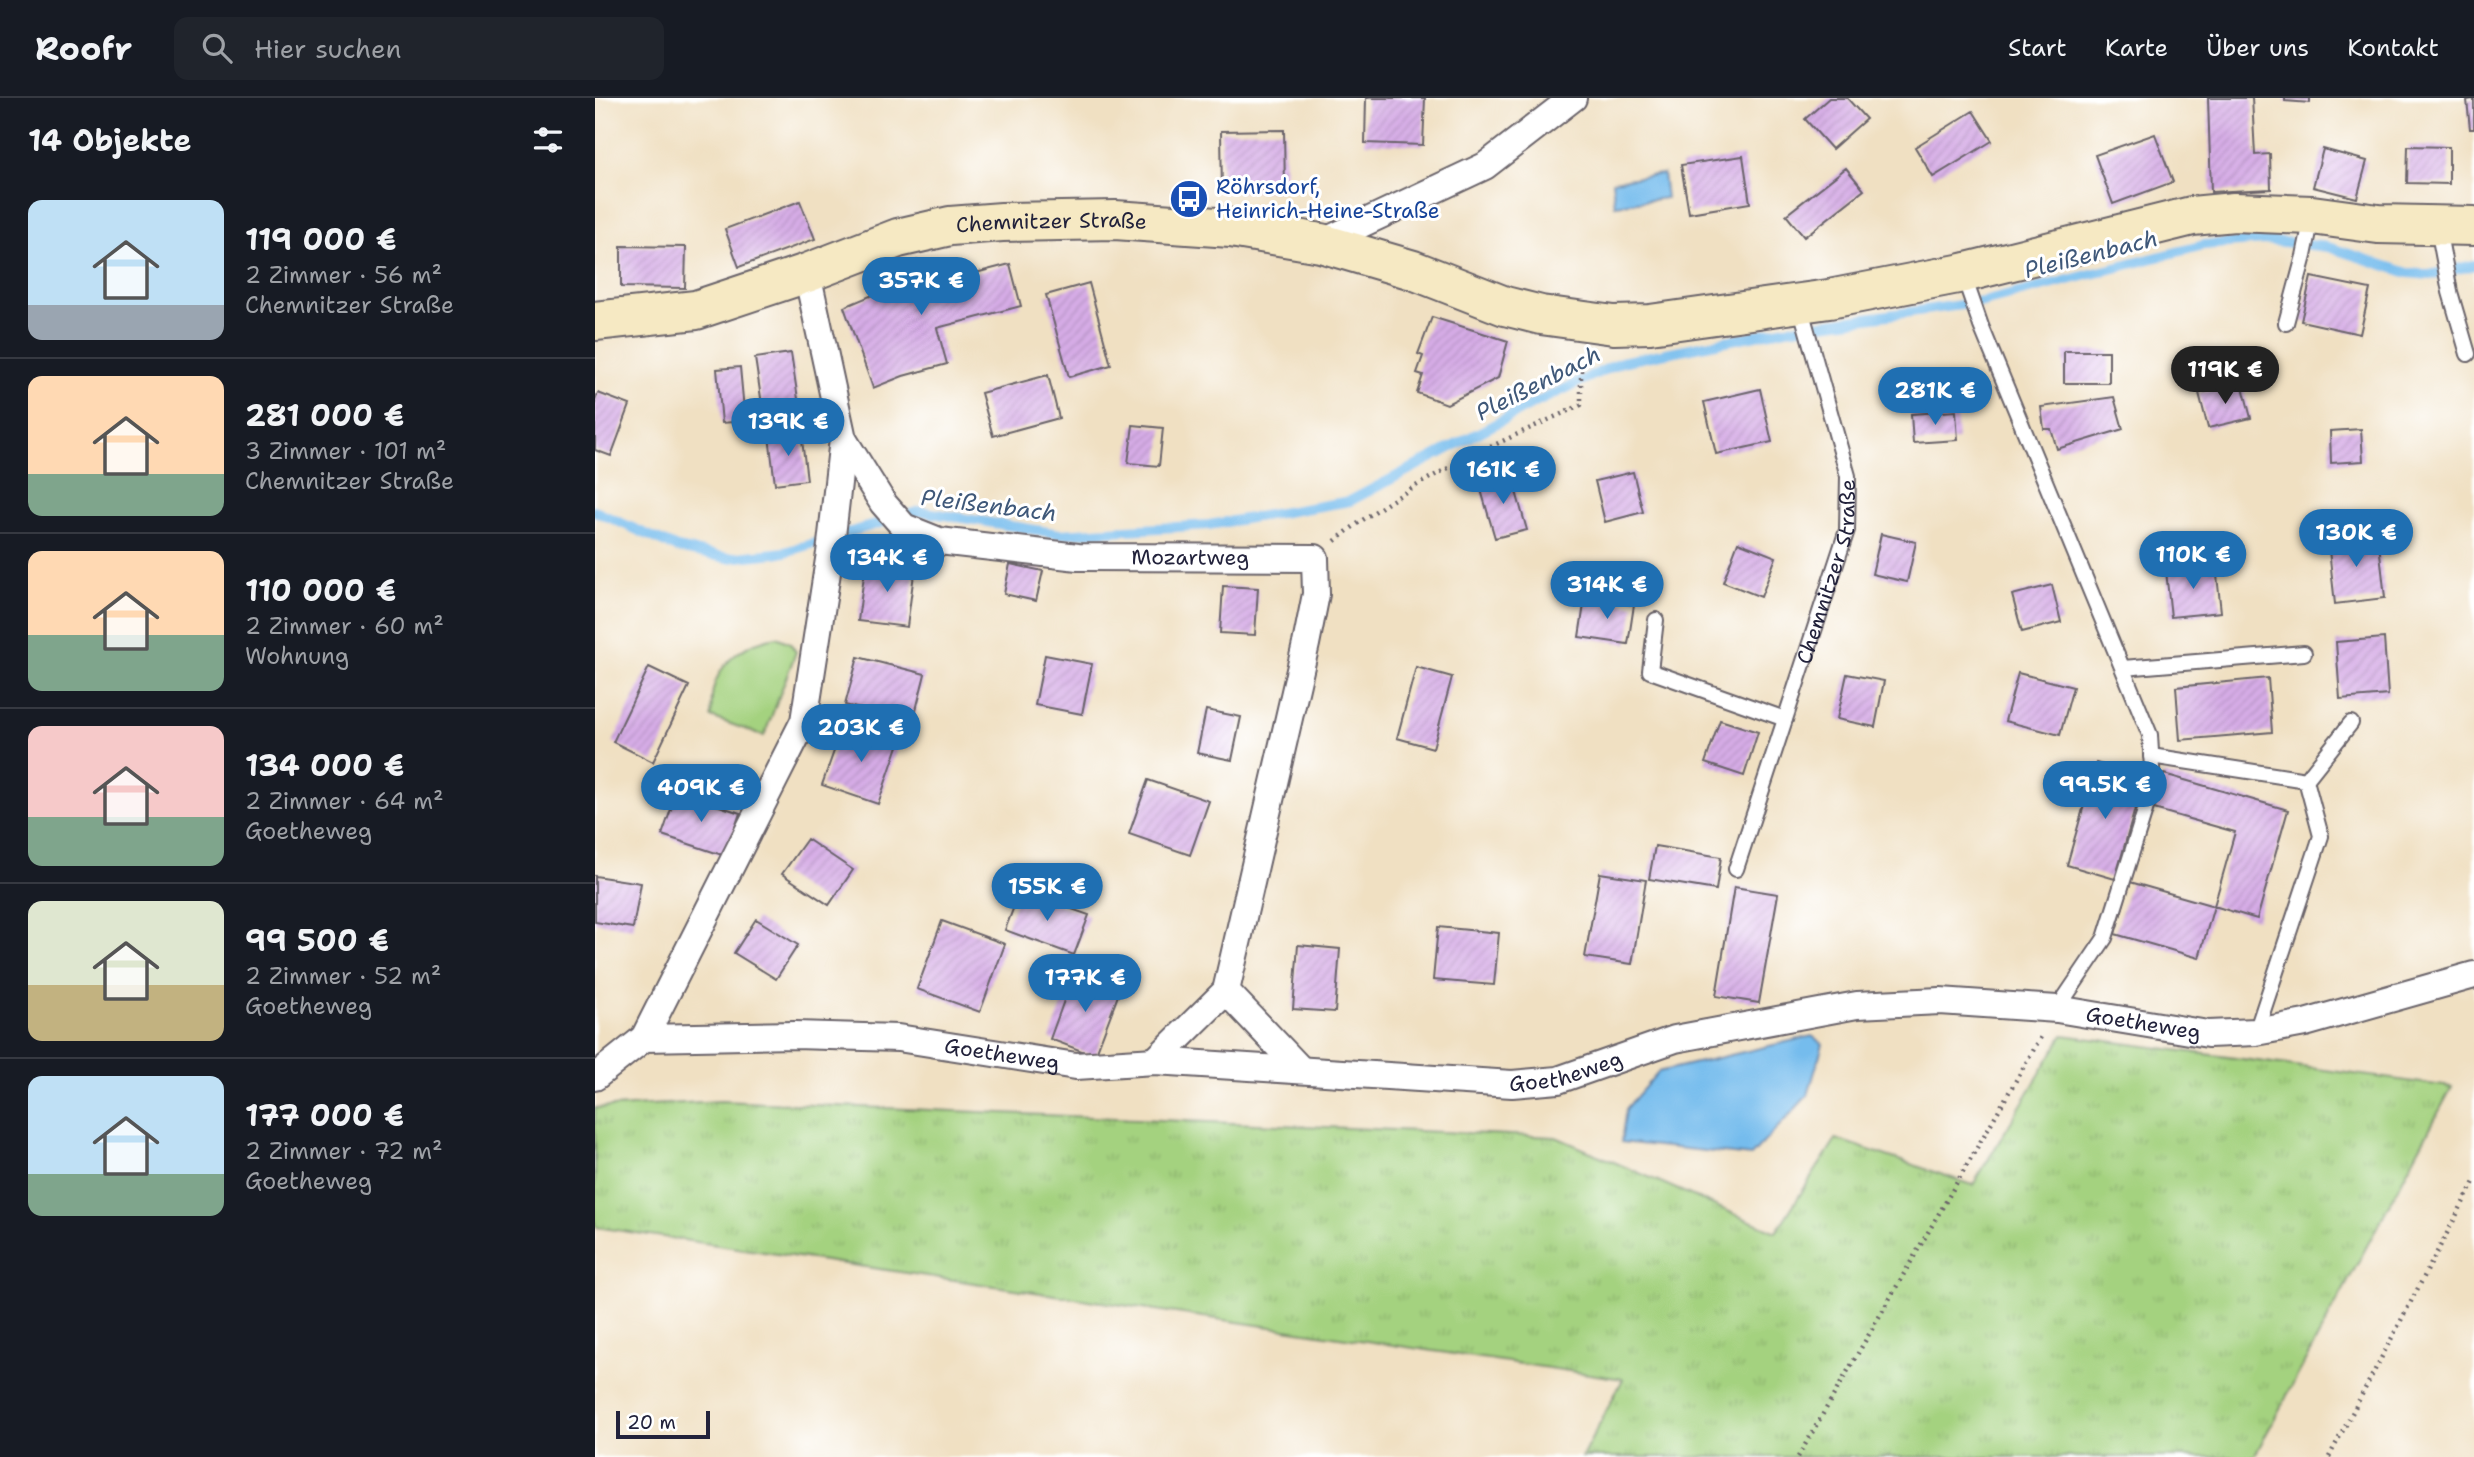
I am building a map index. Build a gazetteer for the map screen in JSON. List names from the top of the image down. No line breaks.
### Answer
{"streets":{"street":["Chemnitzer Straße","Mozartweg","Goetheweg"]},"crossings":[["Chemnitzer Straße","Mozartweg"]],"water":["Pleißenbach"],"places":{"bus stop":["Röhrsdorf, Heinrich-Heine-Straße"]},"scale_bar":"20 m","page":{"header":"Roofr","search":"Hier suchen","nav":["Start","Karte","Über uns","Kontakt"],"heading":"14 Objekte","list":[{"name":"119 000 €","note":"2 Zimmer · 56 m² · Chemnitzer Straße"},{"name":"281 000 €","note":"3 Zimmer · 101 m² · Chemnitzer Straße"},{"name":"110 000 €","note":"2 Zimmer · 60 m² · Wohnung"},{"name":"134 000 €","note":"2 Zimmer · 64 m² · Goetheweg"},{"name":"99 500 €","note":"2 Zimmer · 52 m² · Goetheweg"},{"name":"177 000 €","note":"2 Zimmer · 72 m² · Goetheweg"}],"price":["357K €","119K €","281K €","139K €","161K €","130K €","110K €","134K €","314K €","203K €","99.5K €","409K €","155K €","177K €"],"scale":"20 m"}}
